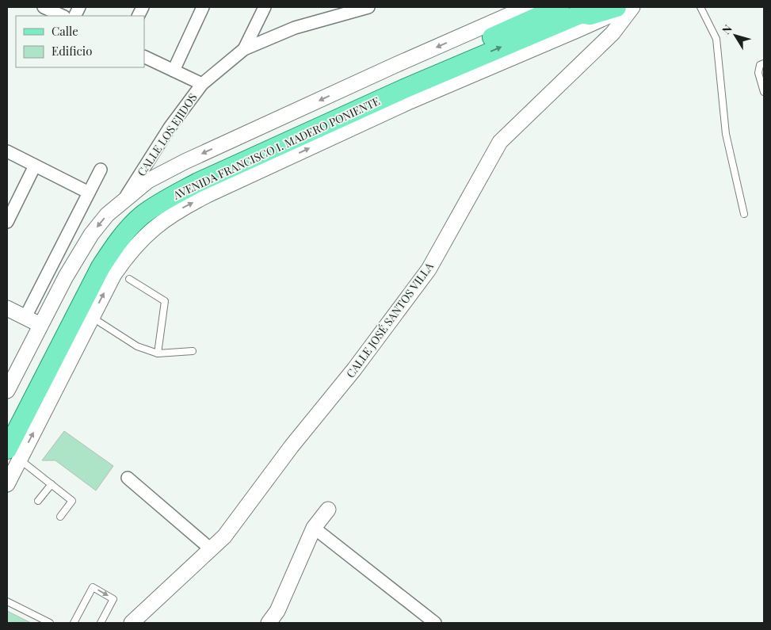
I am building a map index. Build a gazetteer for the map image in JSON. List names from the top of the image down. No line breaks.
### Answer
{"streets":{"main road":["AVENIDA FRANCISCO I. MADERO PONIENTE"],"street":["CALLE LOS EJIDOS","CALLE JOSÉ SANTOS VILLA"]},"legend":["Calle","Edificio"],"north":"top left"}
